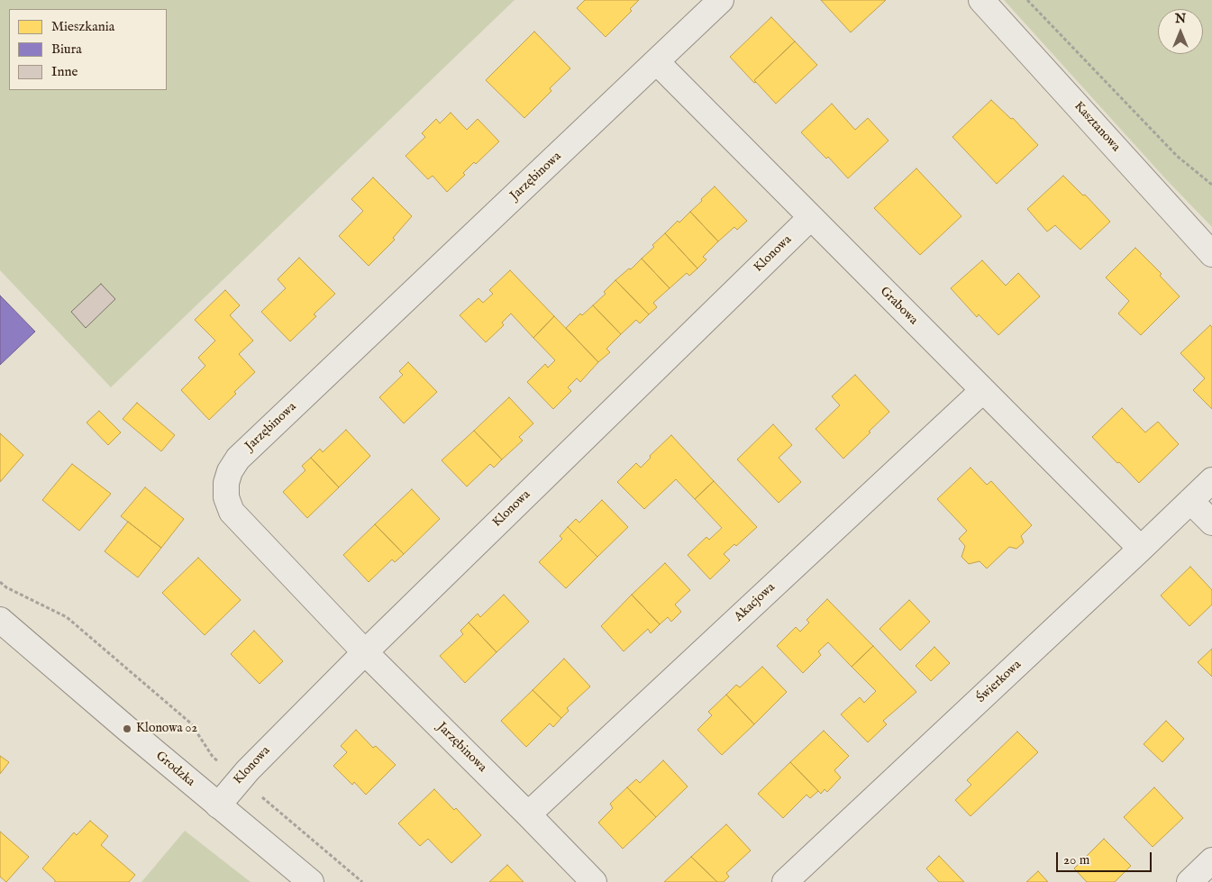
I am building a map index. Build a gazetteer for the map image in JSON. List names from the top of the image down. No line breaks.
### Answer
{"streets":{"street":["Kasztanowa","Jarzębinowa","Klonowa","Grabowa","Akacjowa","Świerkowa","Grodzka"]},"crossings":[["Jarzębinowa","Klonowa"],["Jarzębinowa","Grabowa"],["Jarzębinowa","Akacjowa"],["Klonowa","Grabowa"],["Klonowa","Grodzka"],["Grabowa","Akacjowa"],["Grabowa","Świerkowa"]],"places":["Klonowa 02"],"legend":["Mieszkania","Biura","Inne"],"scale_bar":"20 m","north":"top"}
